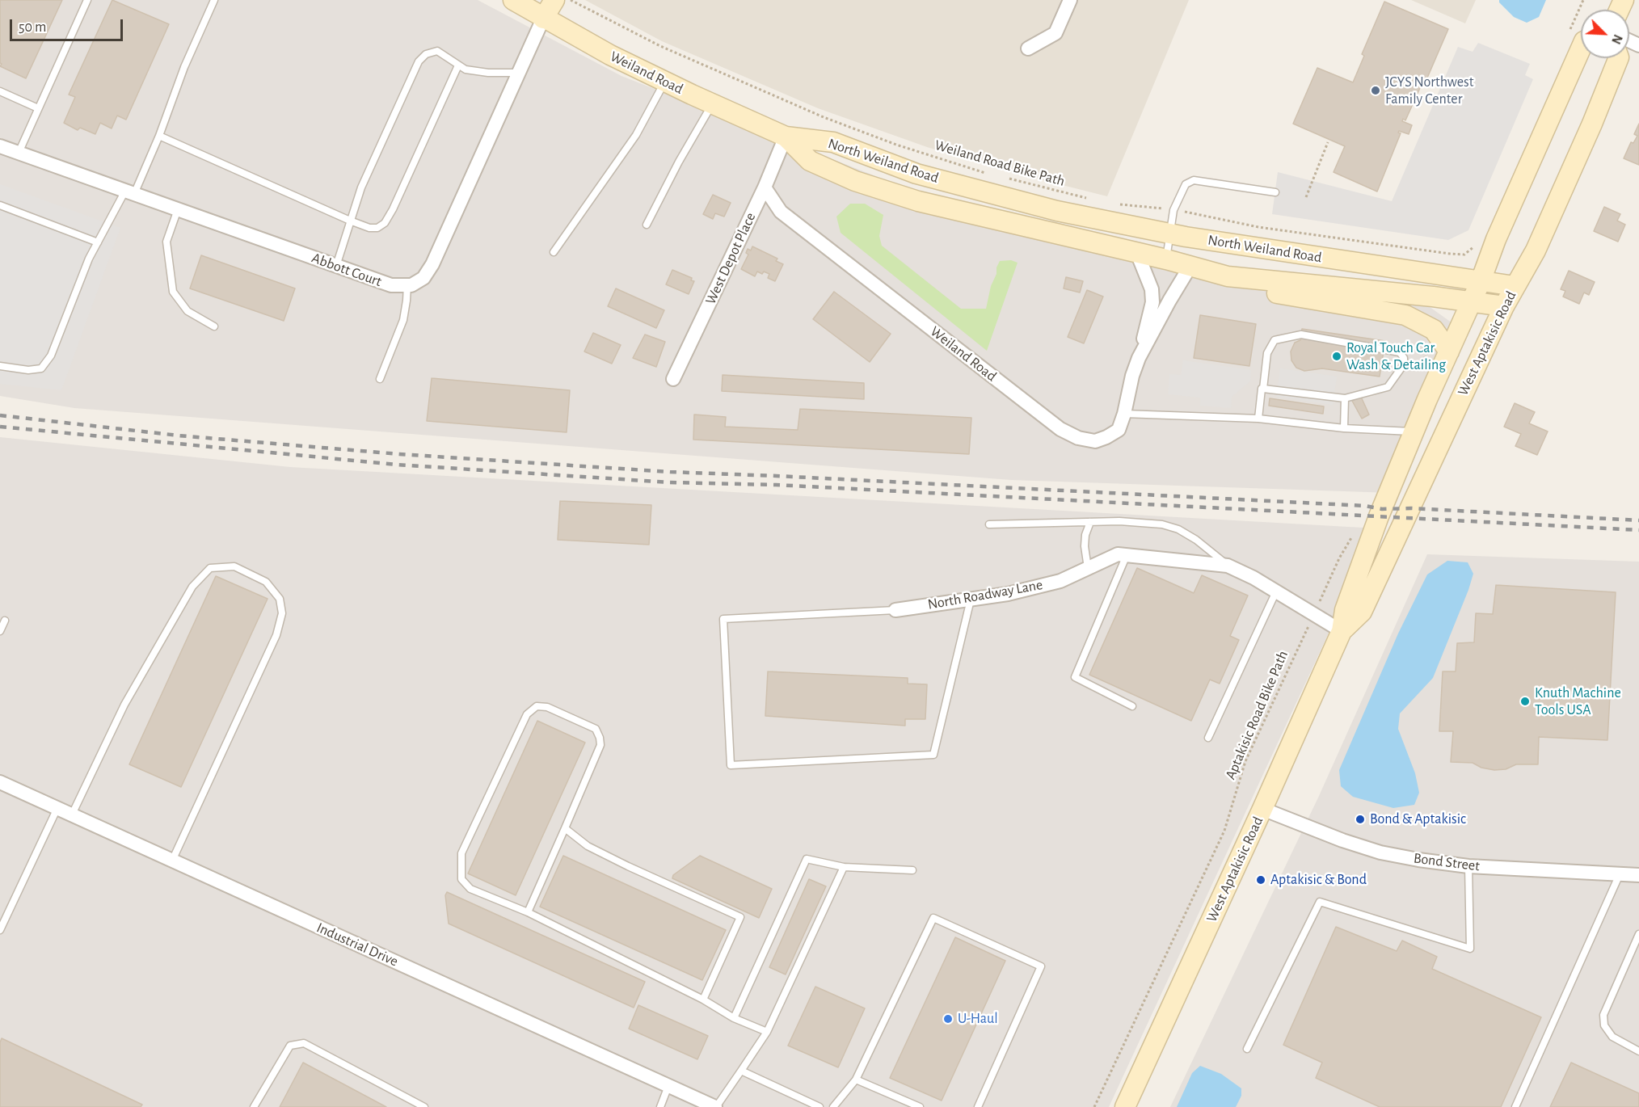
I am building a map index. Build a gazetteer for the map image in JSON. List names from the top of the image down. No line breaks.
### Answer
{"streets":{"main road":["Weiland Road","North Weiland Road","West Aptakisic Road"],"street":["West Depot Place","Abbott Court","North Roadway Lane","Bond Street","Industrial Drive"],"path":["Weiland Road Bike Path","Aptakisic Road Bike Path"]},"crossings":[["Weiland Road","North Weiland Road"],["Weiland Road","West Depot Place"],["North Weiland Road","West Depot Place"],["North Weiland Road","West Aptakisic Road"],["West Aptakisic Road","North Roadway Lane"],["West Aptakisic Road","Bond Street"],["North Roadway Lane","Aptakisic Road Bike Path"]],"places":["JCYS Northwest Family Center","Royal Touch Car Wash & Detailing","Knuth Machine Tools USA","Bond & Aptakisic","Aptakisic & Bond","U-Haul"],"scale_bar":"50 m","north":"bottom right"}
